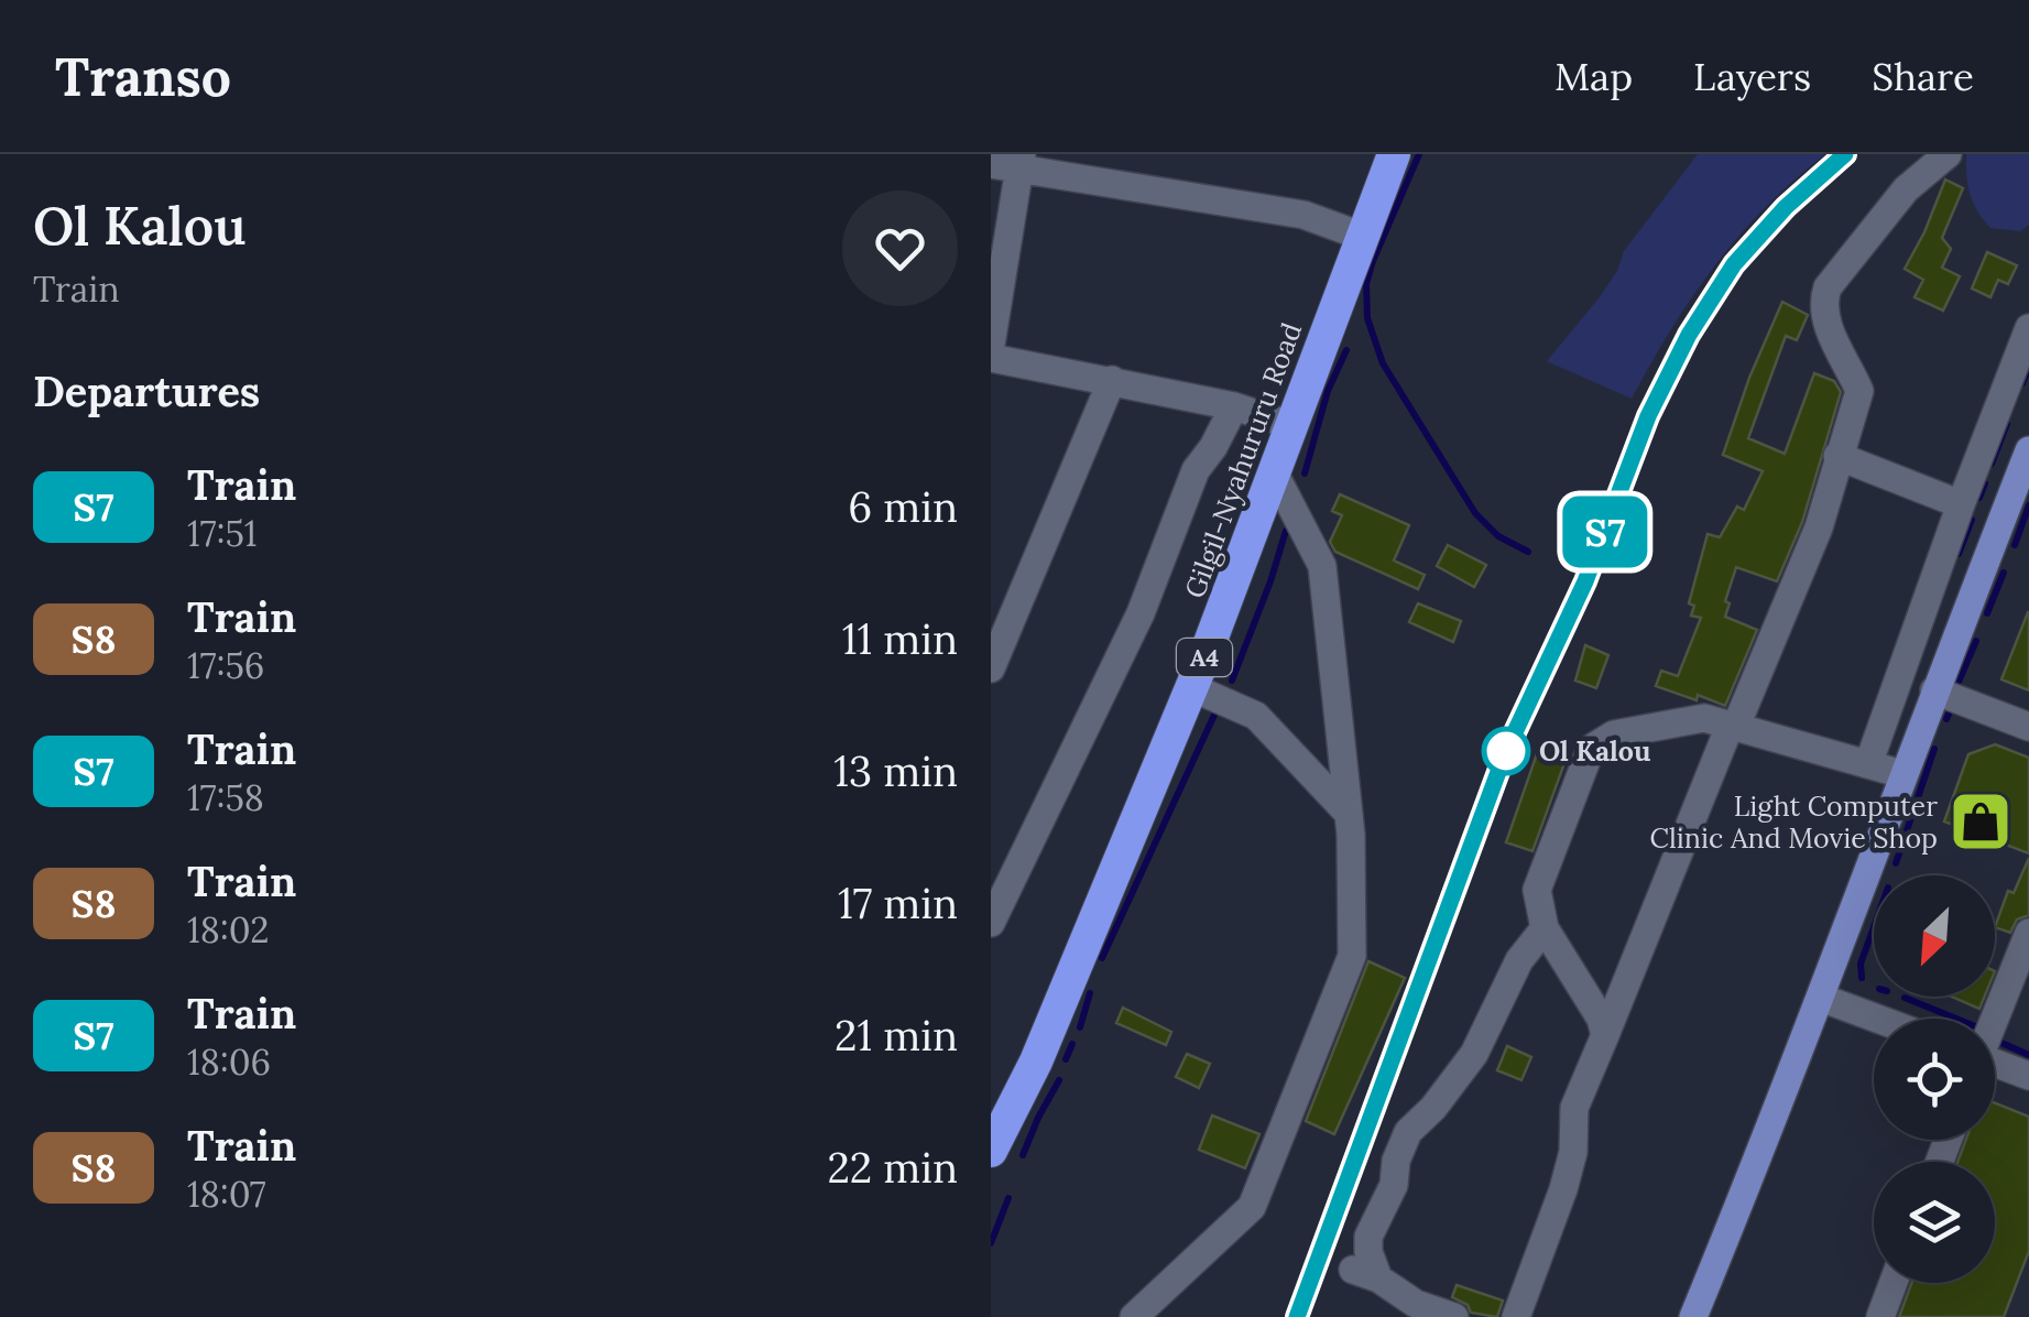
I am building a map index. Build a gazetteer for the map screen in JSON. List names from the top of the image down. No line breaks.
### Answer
{"streets":{"highway":["Gilgil-Nyahururu Road","A4"]},"places":{"other":["Ol Kalou"],"shop":["Light Computer Clinic And Movie Shop"]},"north":"bottom left","page":{"header":"Transo","nav":["Map","Layers","Share"],"heading":[["Ol Kalou","Train"],"Departures"],"on_map":"S7","list":[{"mark":"S7","name":"Train","note":"17:51","value":"6 min"},{"mark":"S8","name":"Train","note":"17:56","value":"11 min"},{"mark":"S7","name":"Train","note":"17:58","value":"13 min"},{"mark":"S8","name":"Train","note":"18:02","value":"17 min"},{"mark":"S7","name":"Train","note":"18:06","value":"21 min"},{"mark":"S8","name":"Train","note":"18:07","value":"22 min"}]}}
